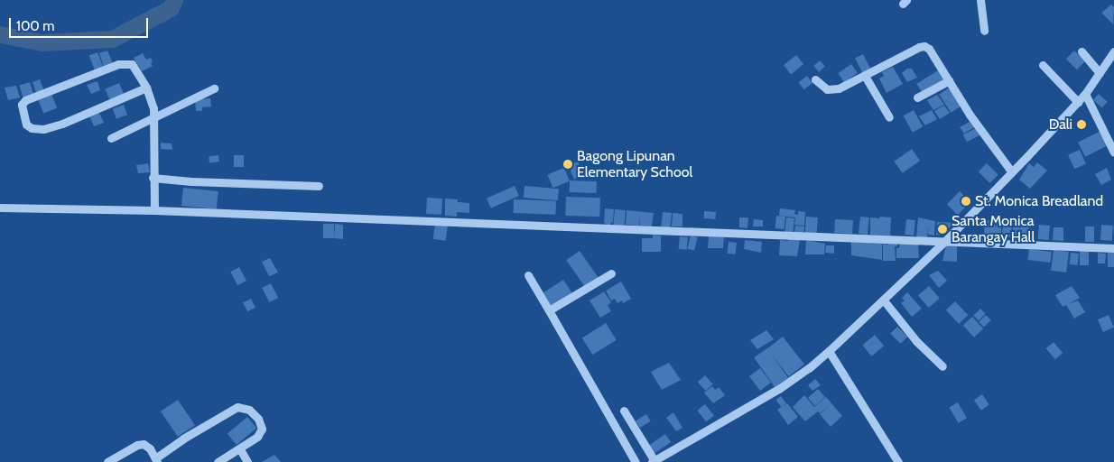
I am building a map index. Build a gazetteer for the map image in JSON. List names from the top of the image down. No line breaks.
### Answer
{"places":["Dali","Bagong Lipunan Elementary School","St. Monica Breadland","Santa Monica Barangay Hall"],"scale_bar":"100 m"}
